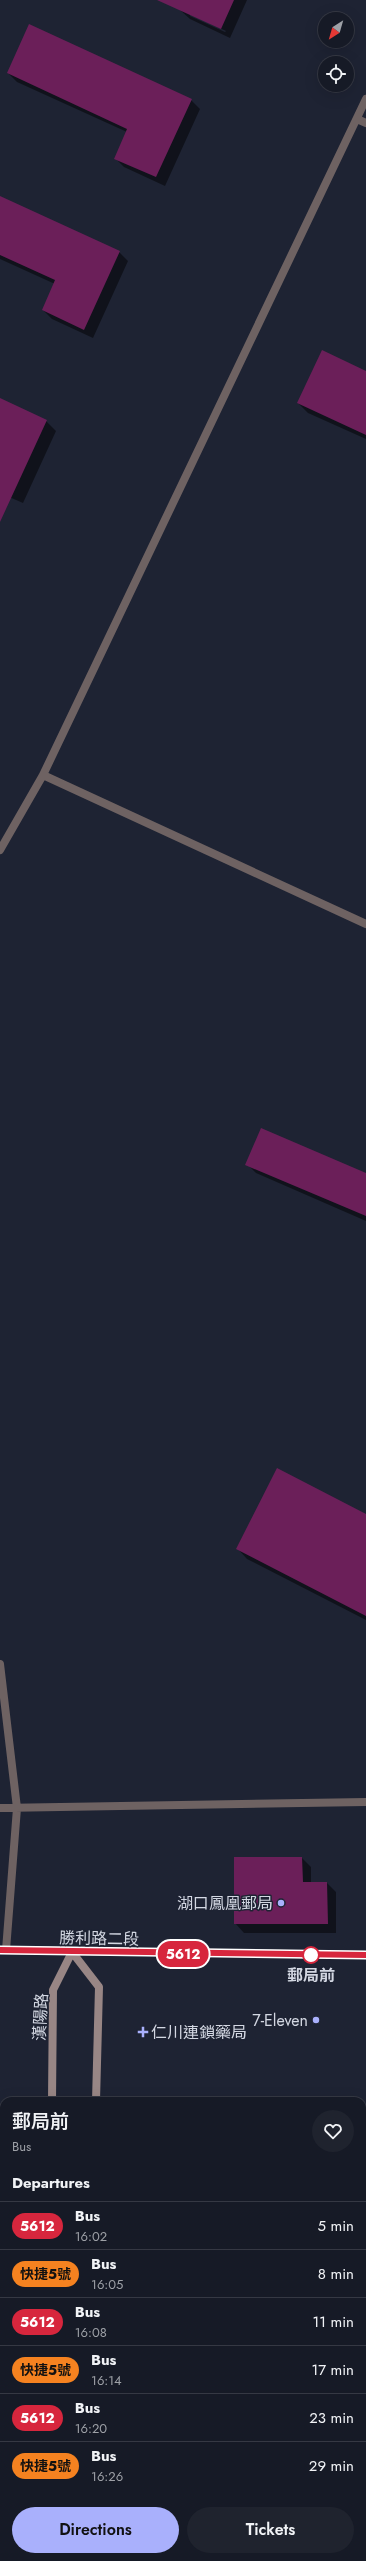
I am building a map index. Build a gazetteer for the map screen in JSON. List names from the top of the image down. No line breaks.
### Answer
{"streets":{"main road":["勝利路二段","漢陽路"]},"crossings":[["勝利路二段","漢陽路"]],"places":{"other":["湖口鳳凰郵局","郵局前","7-Eleven"],"health":["仁川連鎖藥局"]},"lines":["bus line 5612"],"north":"bottom left","page":{"on_map":"5612","heading":[["郵局前","Bus"],"Departures"],"list":[{"mark":"5612","name":"Bus","note":"16:02","value":"5 min"},{"mark":"快捷5號","name":"Bus","note":"16:05","value":"8 min"},{"mark":"5612","name":"Bus","note":"16:08","value":"11 min"},{"mark":"快捷5號","name":"Bus","note":"16:14","value":"17 min"},{"mark":"5612","name":"Bus","note":"16:20","value":"23 min"},{"mark":"快捷5號","name":"Bus","note":"16:26","value":"29 min"}],"buttons":["Directions","Tickets"]}}
